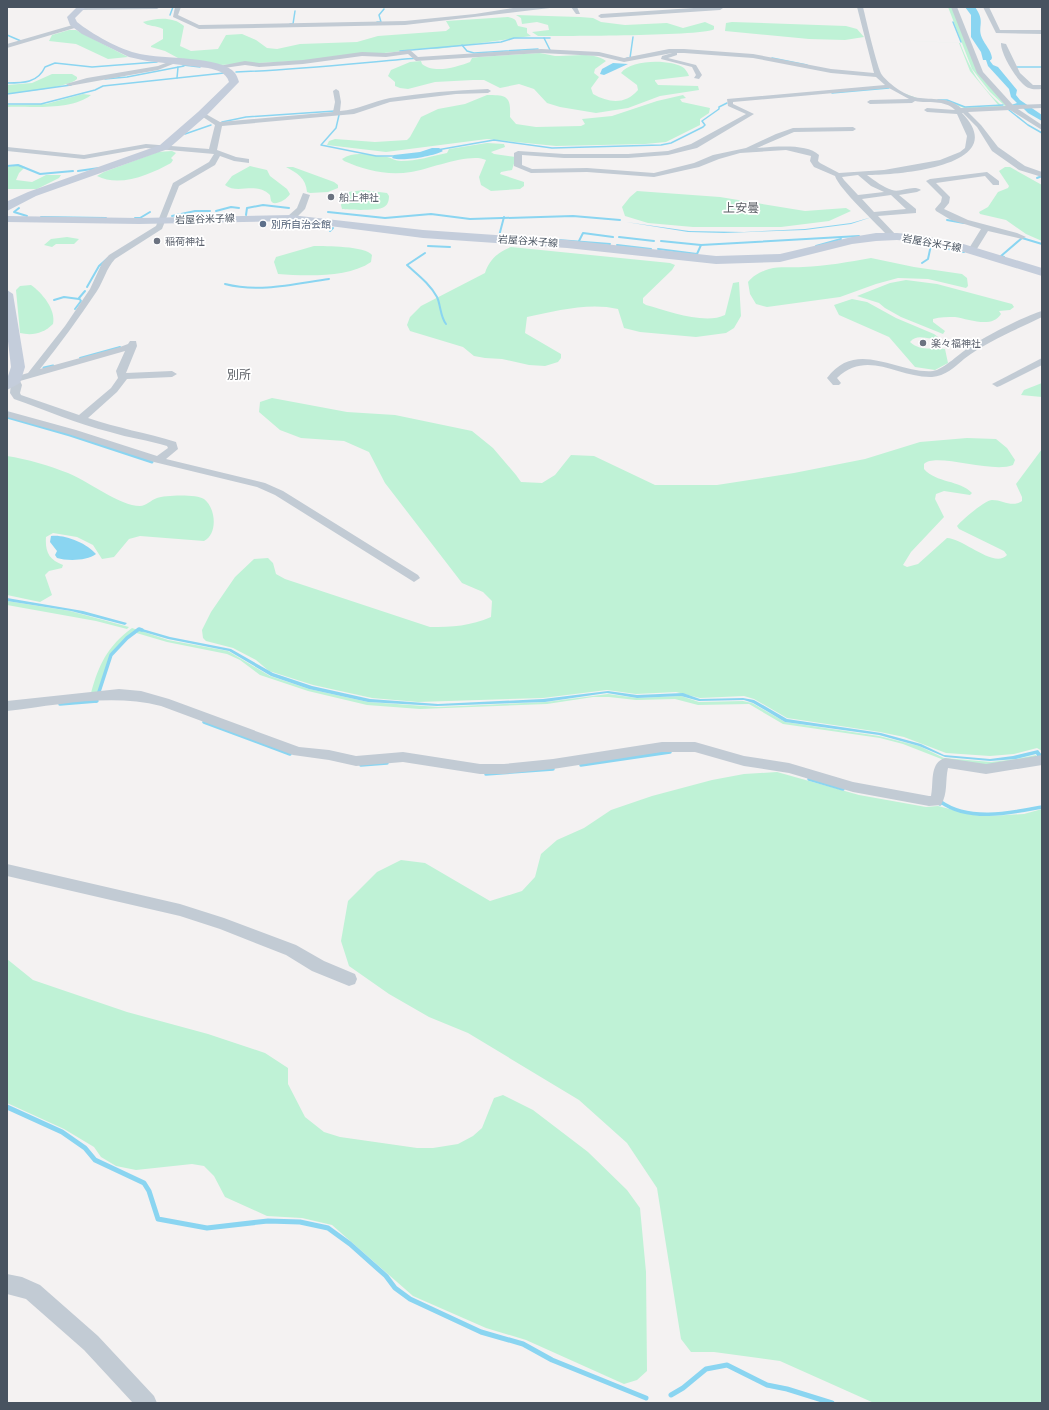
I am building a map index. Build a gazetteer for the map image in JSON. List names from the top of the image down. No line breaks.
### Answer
{"streets":{"main road":["岩屋谷米子線"]},"districts":["上安曇","別所"],"places":["船上神社","別所自治会館","稲荷神社","楽々福神社"]}
